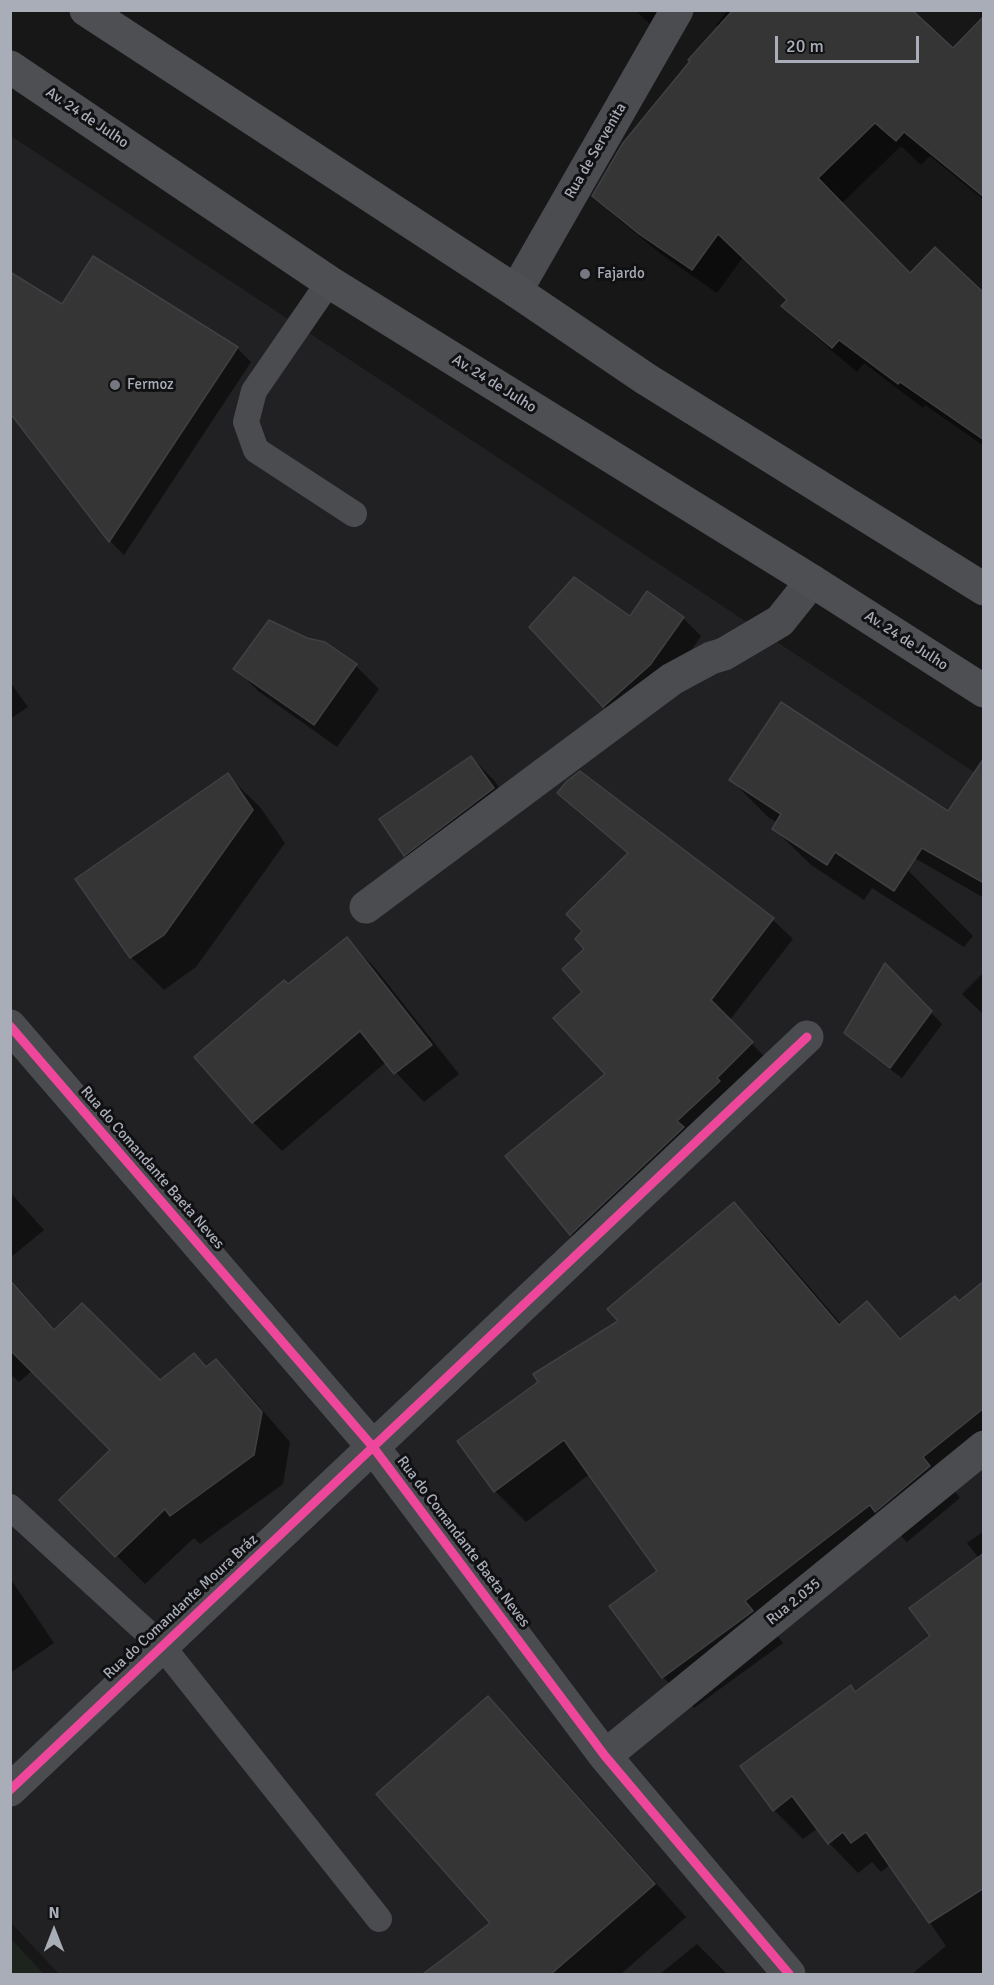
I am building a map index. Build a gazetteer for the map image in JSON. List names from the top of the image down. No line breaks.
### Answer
{"streets":{"main road":["Av. 24 de Julho"],"street":["Rua de Servenita","Rua do Comandante Baeta Neves","Rua 2.035","Rua do Comandante Moura Bráz"]},"crossings":[["Rua do Comandante Baeta Neves","Rua 2.035"],["Rua do Comandante Baeta Neves","Rua do Comandante Moura Bráz"]],"places":["Fajardo","Fermoz"],"scale_bar":"20 m","north":"top"}
